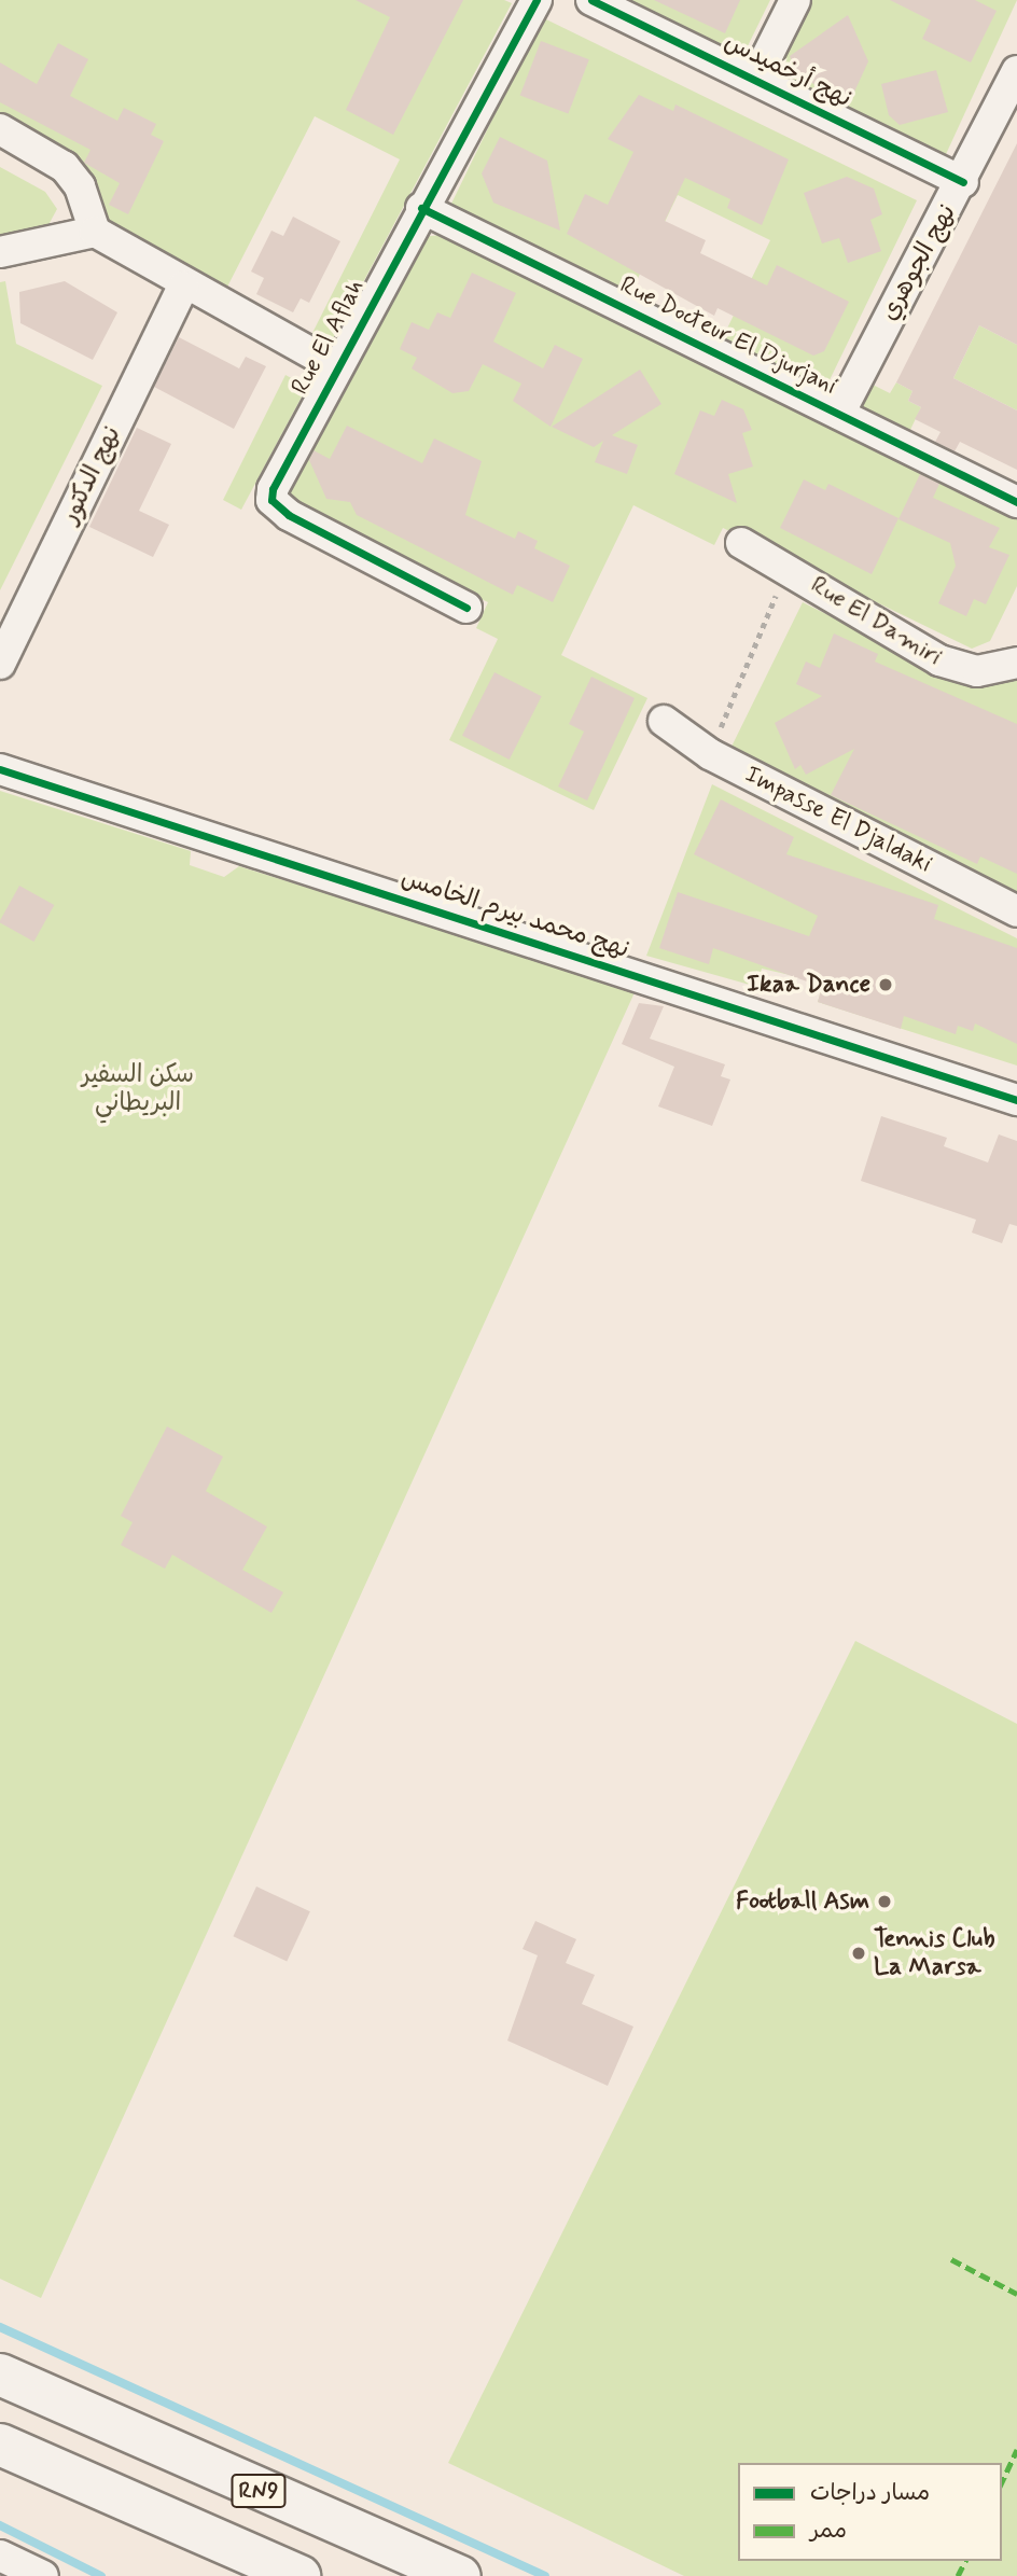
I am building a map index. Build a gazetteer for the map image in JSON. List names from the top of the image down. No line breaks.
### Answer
{"streets":{"highway":["RN9"],"street":["نهج أرخميدس","نهج الجوهري","Rue Docteur El Djurjani","Rue El Aflah","نهج الدكتور","Rue El Damiri","Impasse El Djaldaki","نهج محمد بيرم الخامس"]},"crossings":[["نهج أرخميدس","نهج الجوهري"],["نهج الجوهري","Rue Docteur El Djurjani"],["Rue Docteur El Djurjani","Rue El Aflah"]],"parks":["سكن السفير البريطاني"],"places":["Ikaa Dance","Football Asm","Tennis Club La Marsa"],"legend":["مسار دراجات","ممر"]}
